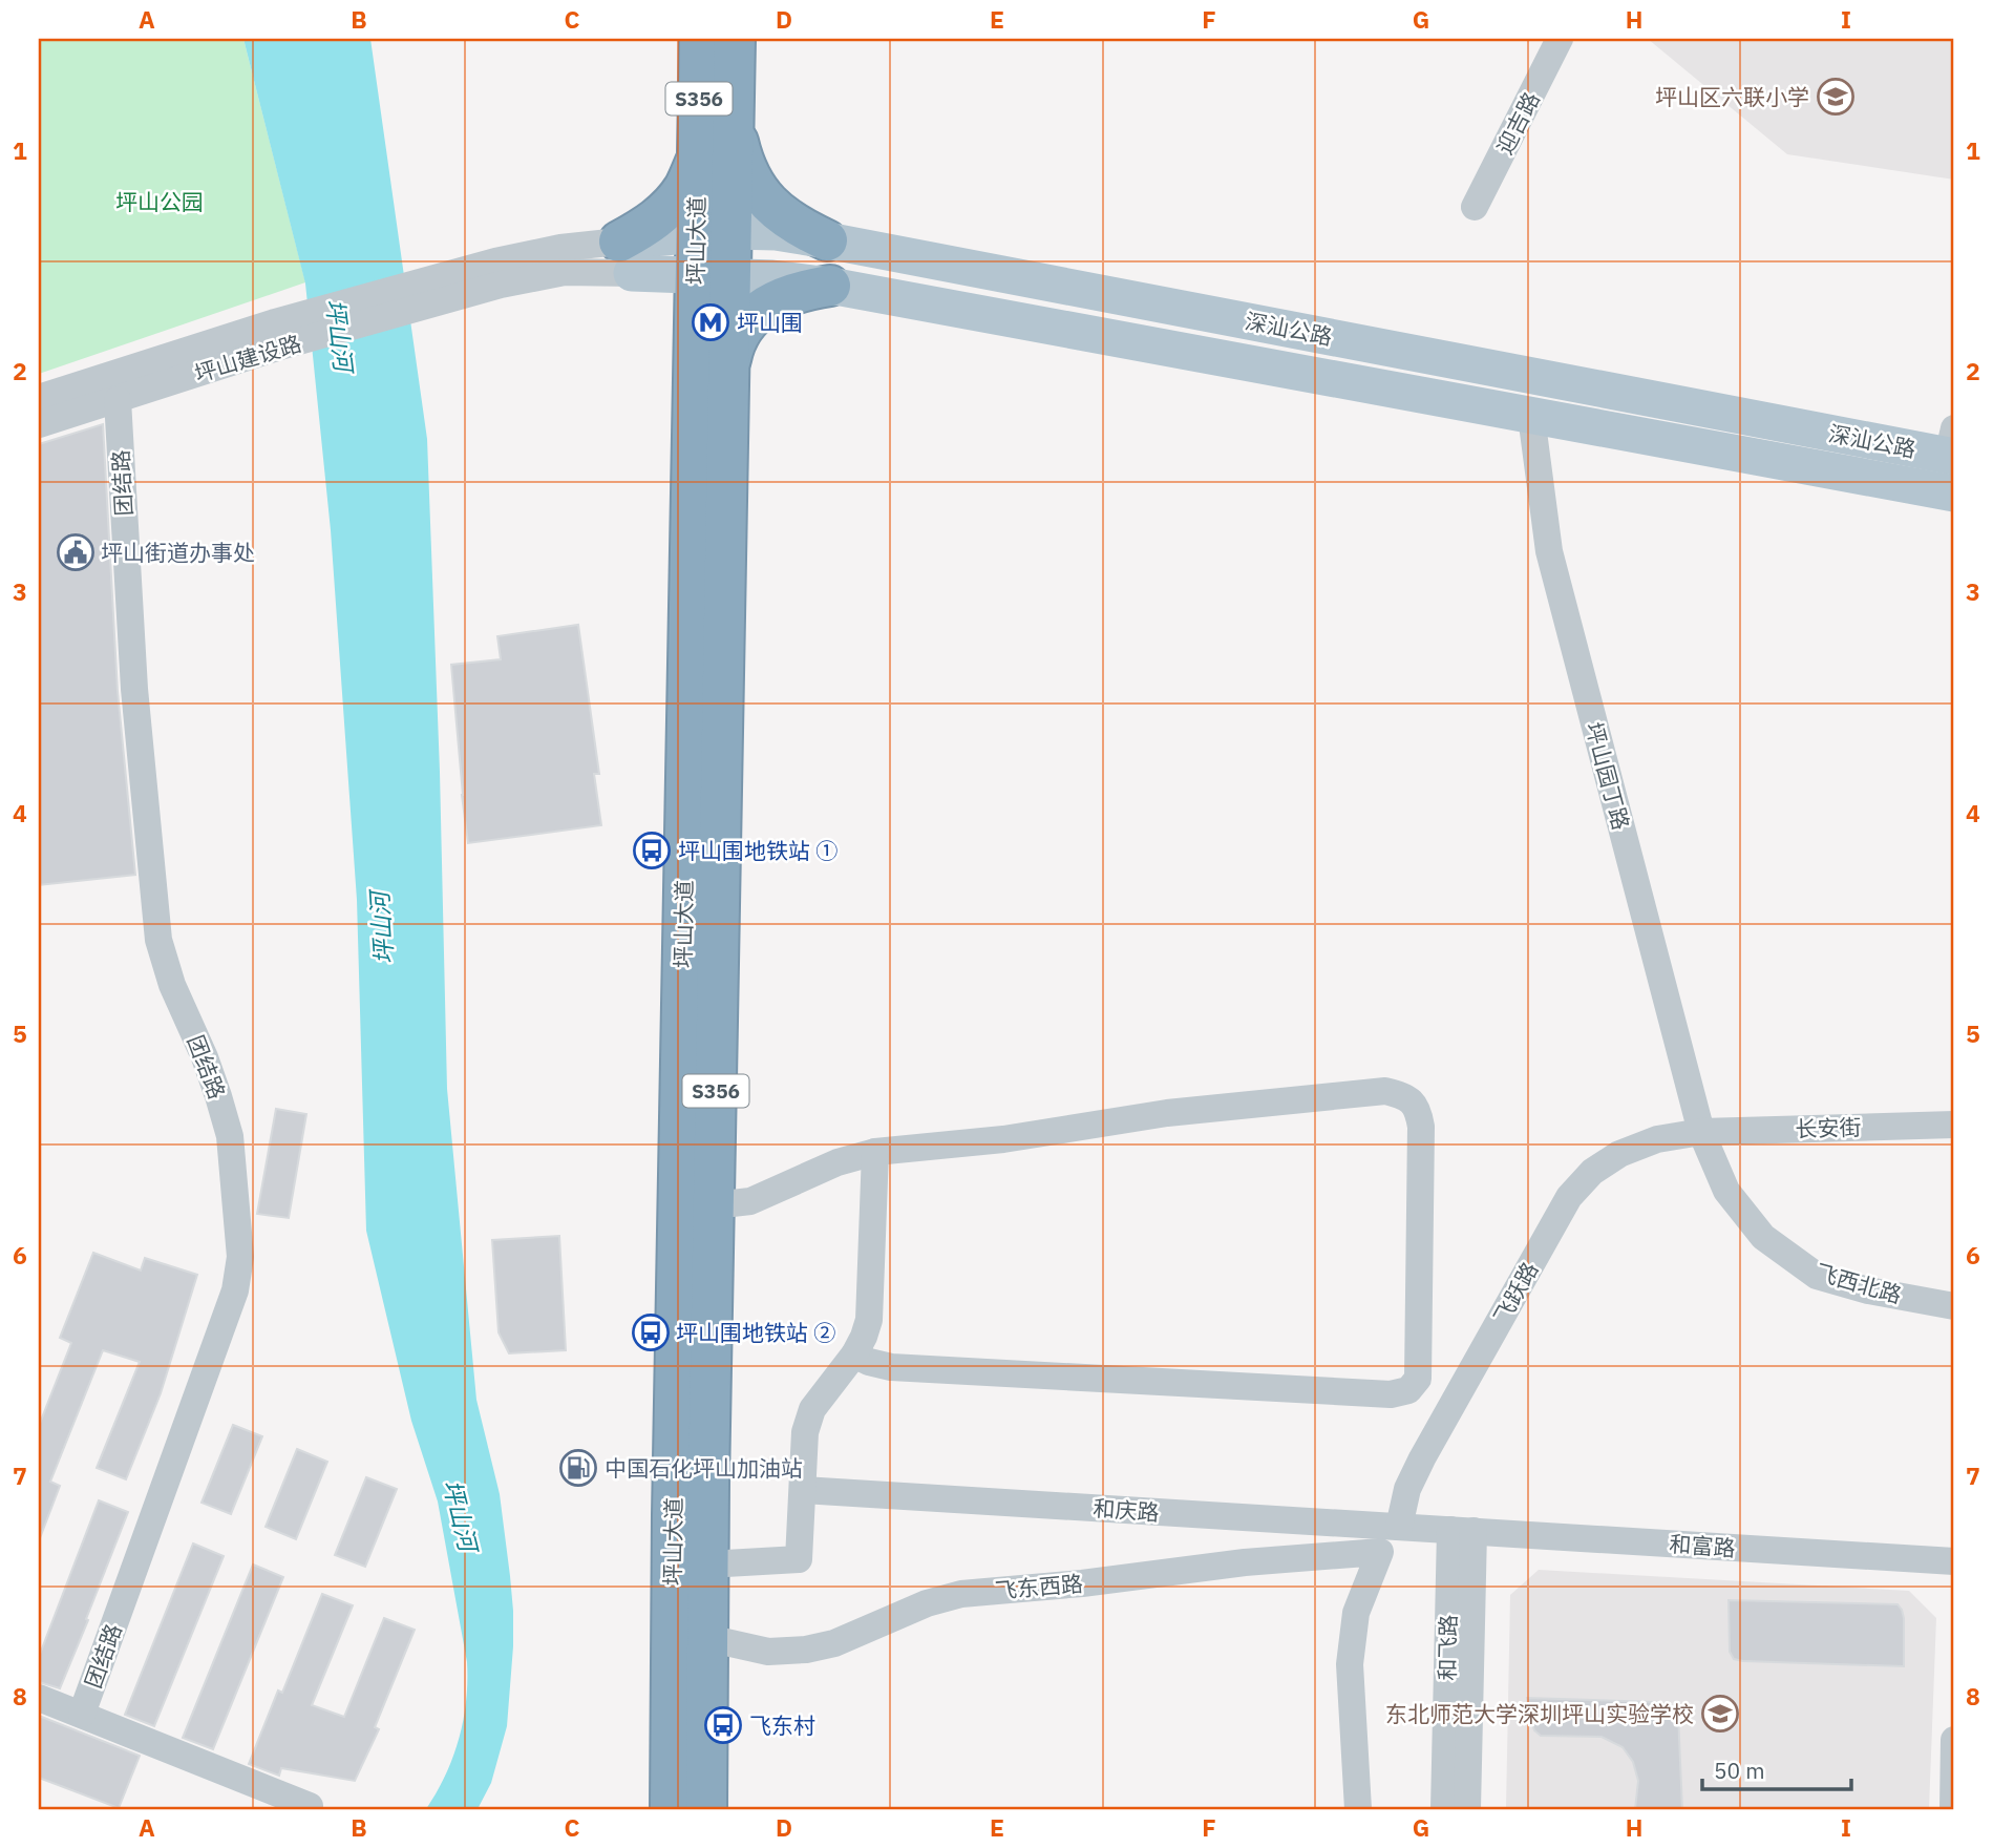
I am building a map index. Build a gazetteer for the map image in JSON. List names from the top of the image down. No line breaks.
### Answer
{"streets":{"highway":["S356","坪山大道"],"main road":["深汕公路"],"street":["迎吉路","坪山建设路","团结路","坪山园丁路","长安街","飞西北路","飞跃路","和庆路","和富路","飞东西路","和飞路"]},"crossings":[["坪山大道","深汕公路"],["坪山大道","飞东西路"],["深汕公路","坪山建设路"],["深汕公路","坪山园丁路"],["坪山建设路","团结路"],["坪山园丁路","长安街"],["坪山园丁路","飞西北路"],["坪山园丁路","飞跃路"],["长安街","飞西北路"],["长安街","飞跃路"],["飞西北路","飞跃路"],["飞跃路","和庆路"],["和庆路","和富路"],["和庆路","和飞路"],["和富路","和飞路"]],"water":["坪山河"],"parks":["坪山公园"],"places":{"school or university":["坪山区六联小学","东北师范大学深圳坪山实验学校"],"metro station":["坪山围"],"public building":["坪山街道办事处"],"bus stop":["坪山围地铁站 ①","坪山围地铁站 ②","飞东村"],"fuel station":["中国石化坪山加油站"]},"scale_bar":"50 m","grid":{"columns":["A","B","C","D","E","F","G","H","I"],"rows":["1","2","3","4","5","6","7","8"]}}
